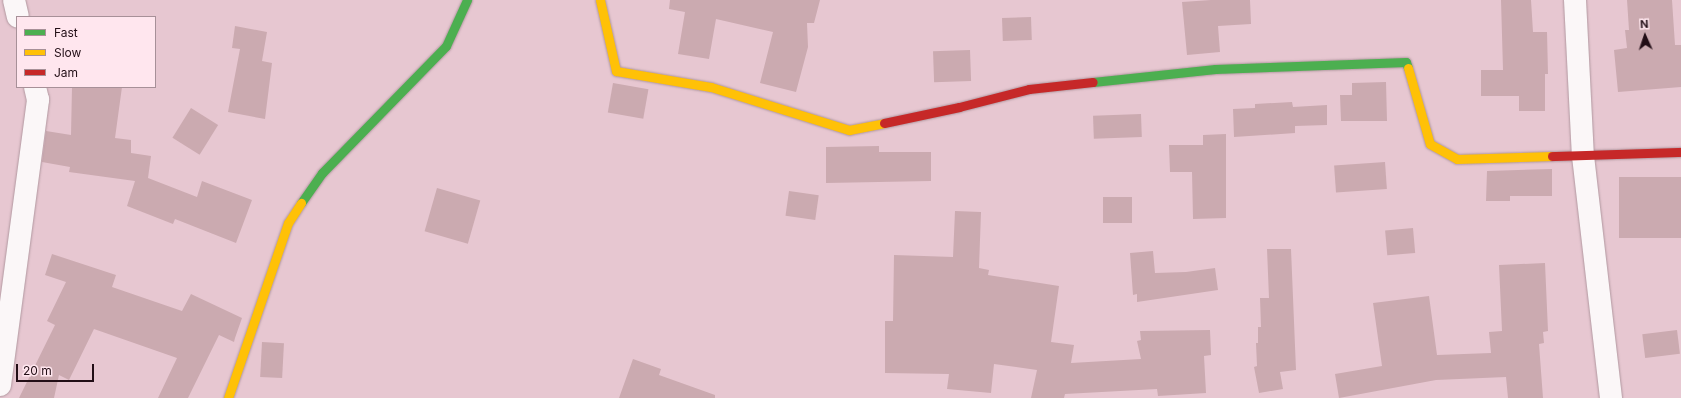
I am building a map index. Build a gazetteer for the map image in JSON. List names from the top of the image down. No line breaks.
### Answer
{"legend":["Fast","Slow","Jam"],"scale_bar":"20 m","north":"top"}
